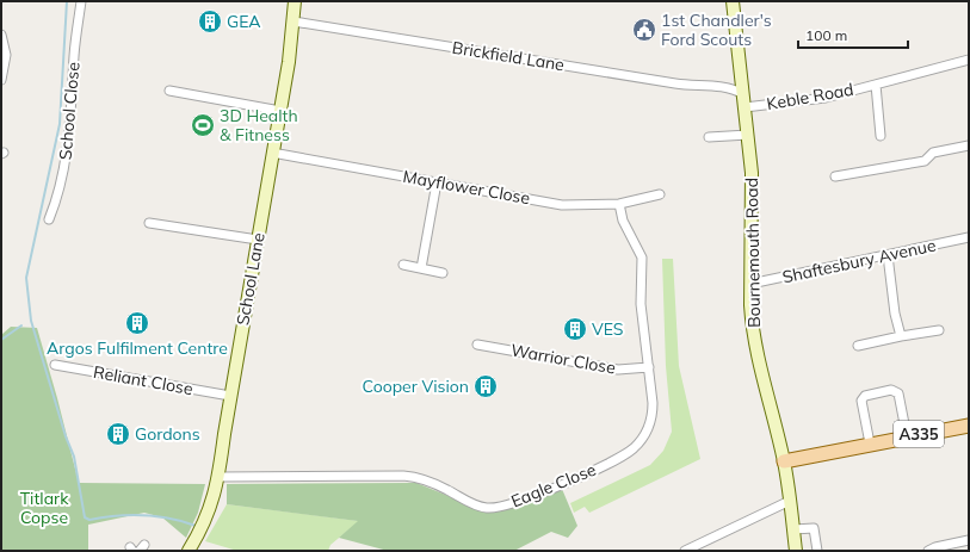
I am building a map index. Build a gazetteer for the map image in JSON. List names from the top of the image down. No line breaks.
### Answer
{"streets":{"main road":["A335"],"street":["Brickfield Lane","Keble Road","School Close","Mayflower Close","Bournemouth Road","Shaftesbury Avenue","School Lane","Warrior Close","Reliant Close","Eagle Close"]},"crossings":[["Brickfield Lane","Bournemouth Road"],["Brickfield Lane","School Lane"],["Keble Road","Bournemouth Road"],["Mayflower Close","School Lane"],["Mayflower Close","Eagle Close"],["Bournemouth Road","Shaftesbury Avenue"],["Bournemouth Road","A335"],["School Lane","Reliant Close"],["School Lane","Eagle Close"],["Warrior Close","Eagle Close"]],"parks":["Titlark Copse"],"places":{"building":["GEA","Argos Fulfilment Centre","VES","Cooper Vision","Gordons"],"public building":["1st Chandler's Ford Scouts"],"sports":["3D Health & Fitness"]},"scale_bar":"100 m"}
